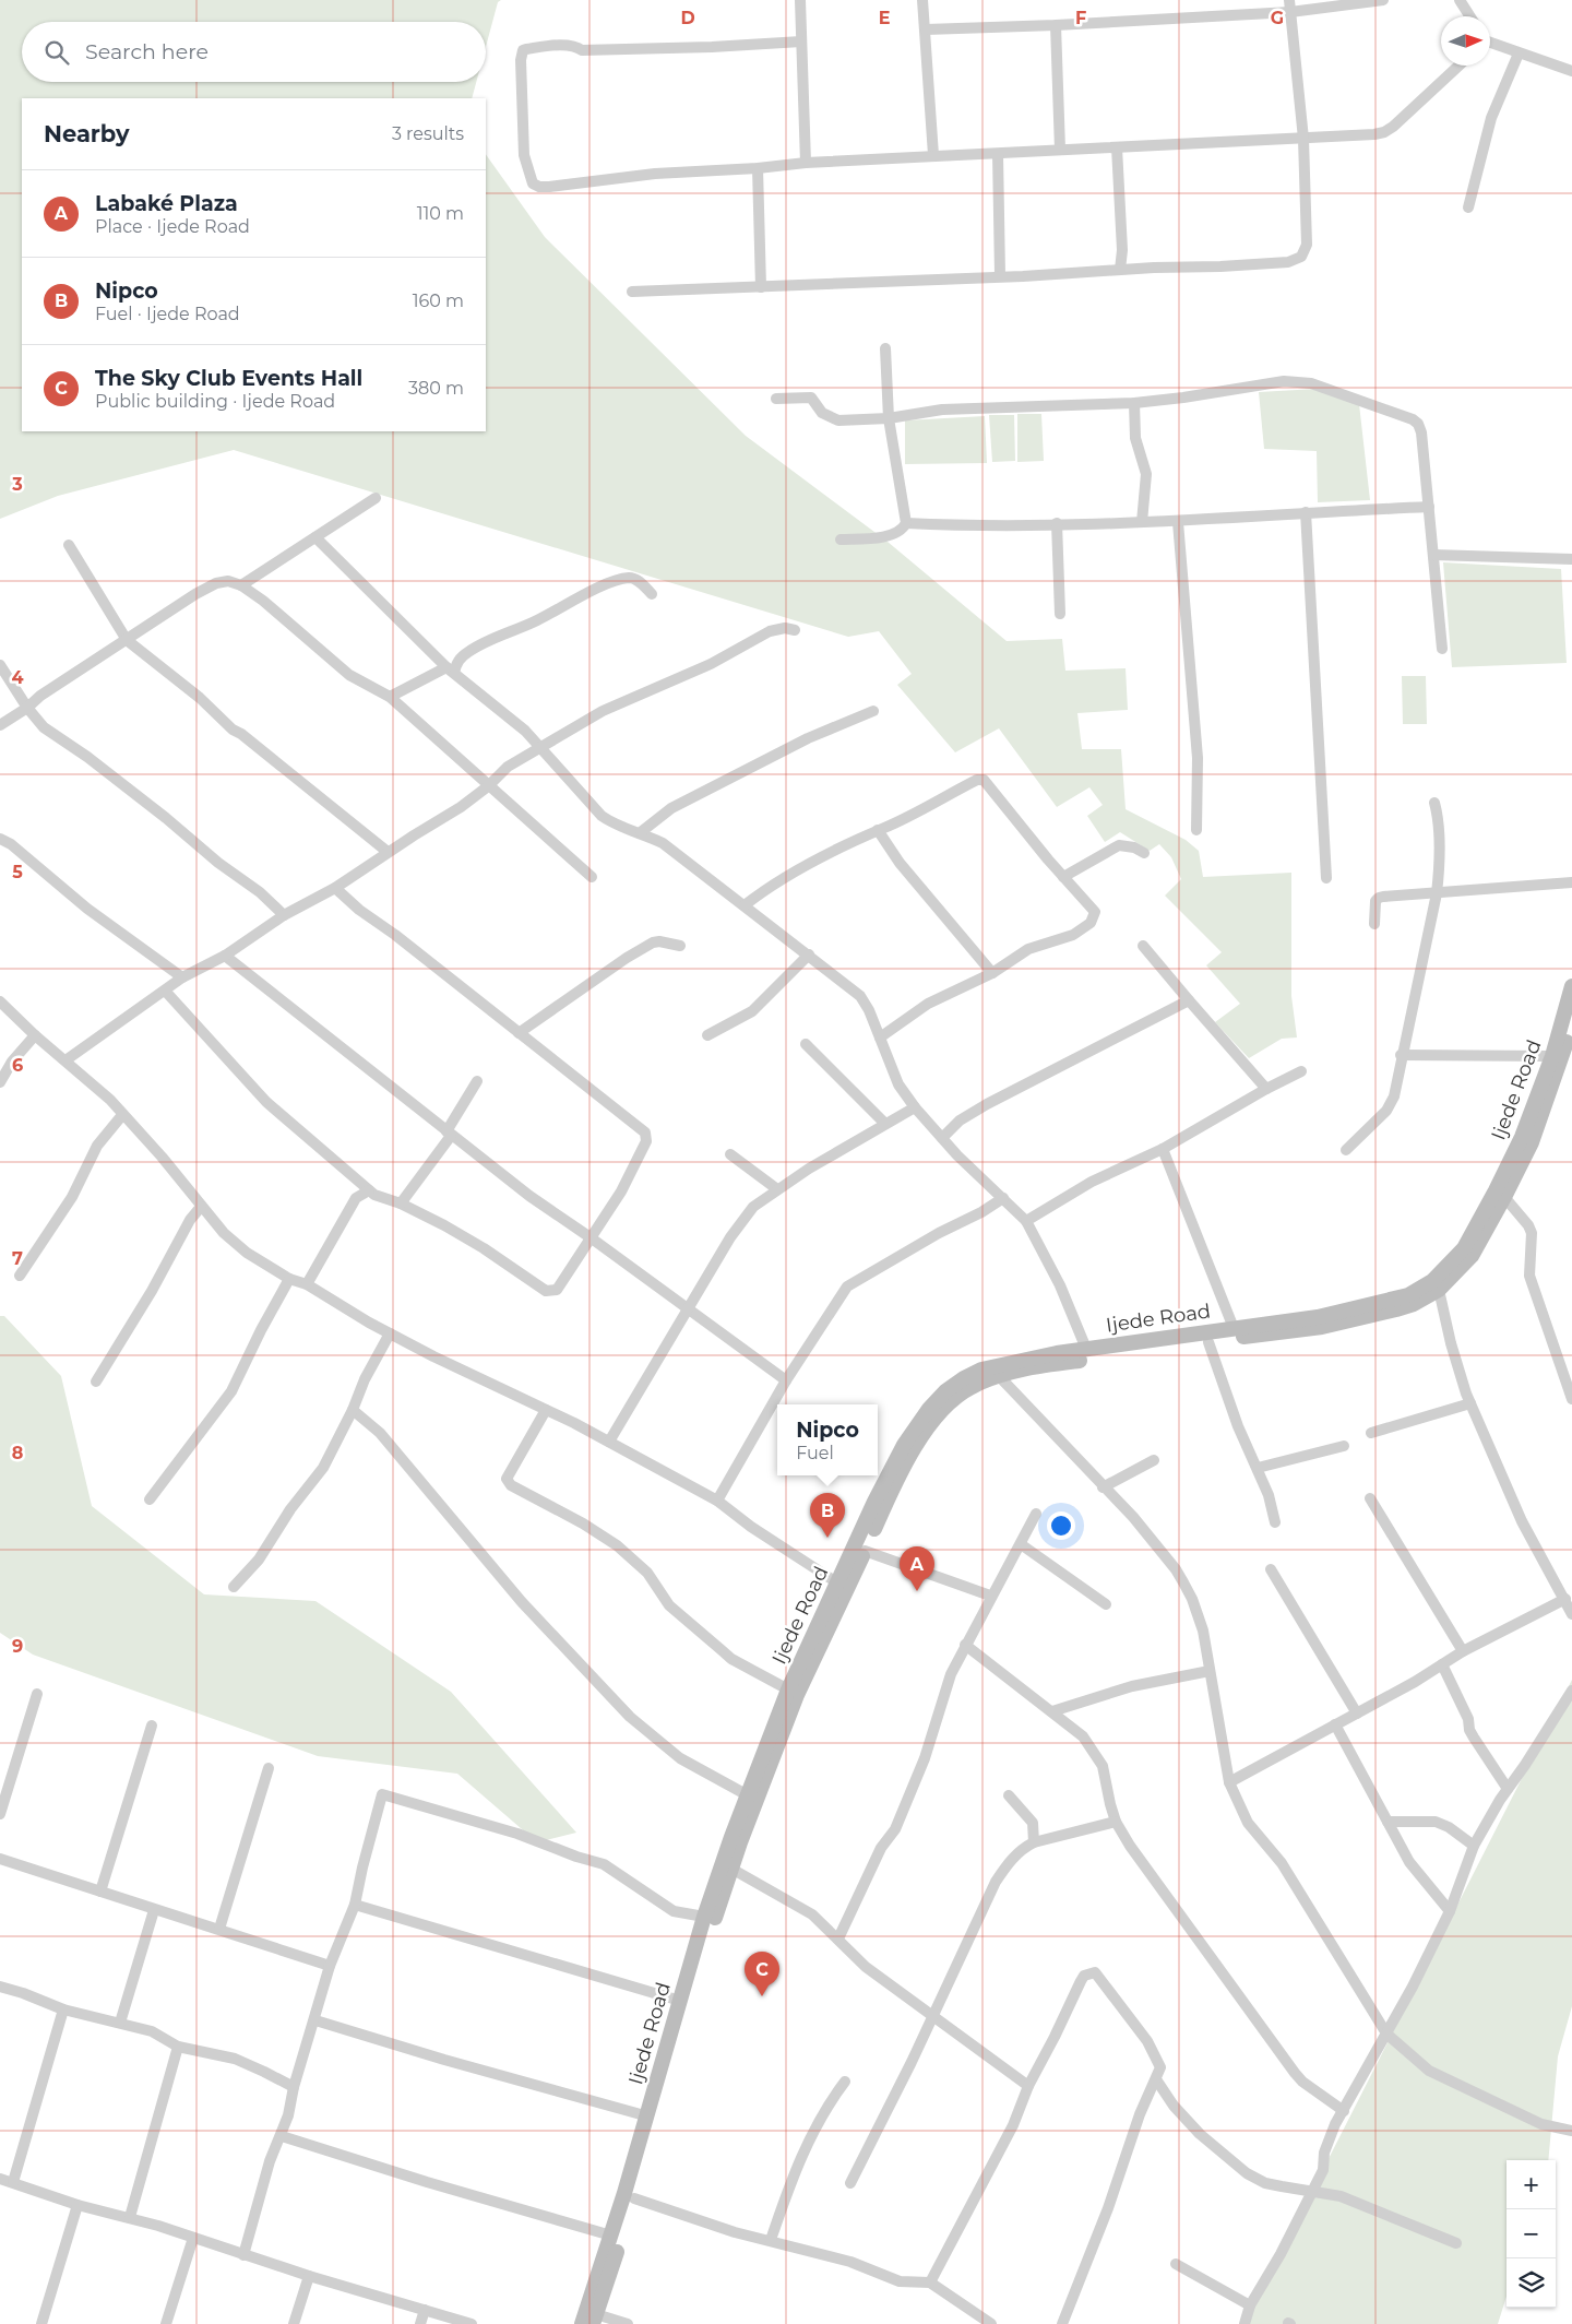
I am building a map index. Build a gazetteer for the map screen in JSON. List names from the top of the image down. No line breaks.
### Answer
{"streets":{"main road":["Ijede Road"]},"north":"right","page":{"search":"Search here","heading":["Nearby","3 results"],"list":[{"mark":"A","name":"Labaké Plaza","note":"Place · Ijede Road","value":"110 m"},{"mark":"B","name":"Nipco","note":"Fuel · Ijede Road","value":"160 m"},{"mark":"C","name":"The Sky Club Events Hall","note":"Public building · Ijede Road","value":"380 m"}],"popup":["Nipco","Fuel"],"pins":["B","A","C"],"map_buttons":["+","−"]},"grid":{"columns":["D","E","F","G"],"rows":["3","4","5","6","7","8","9"]}}
